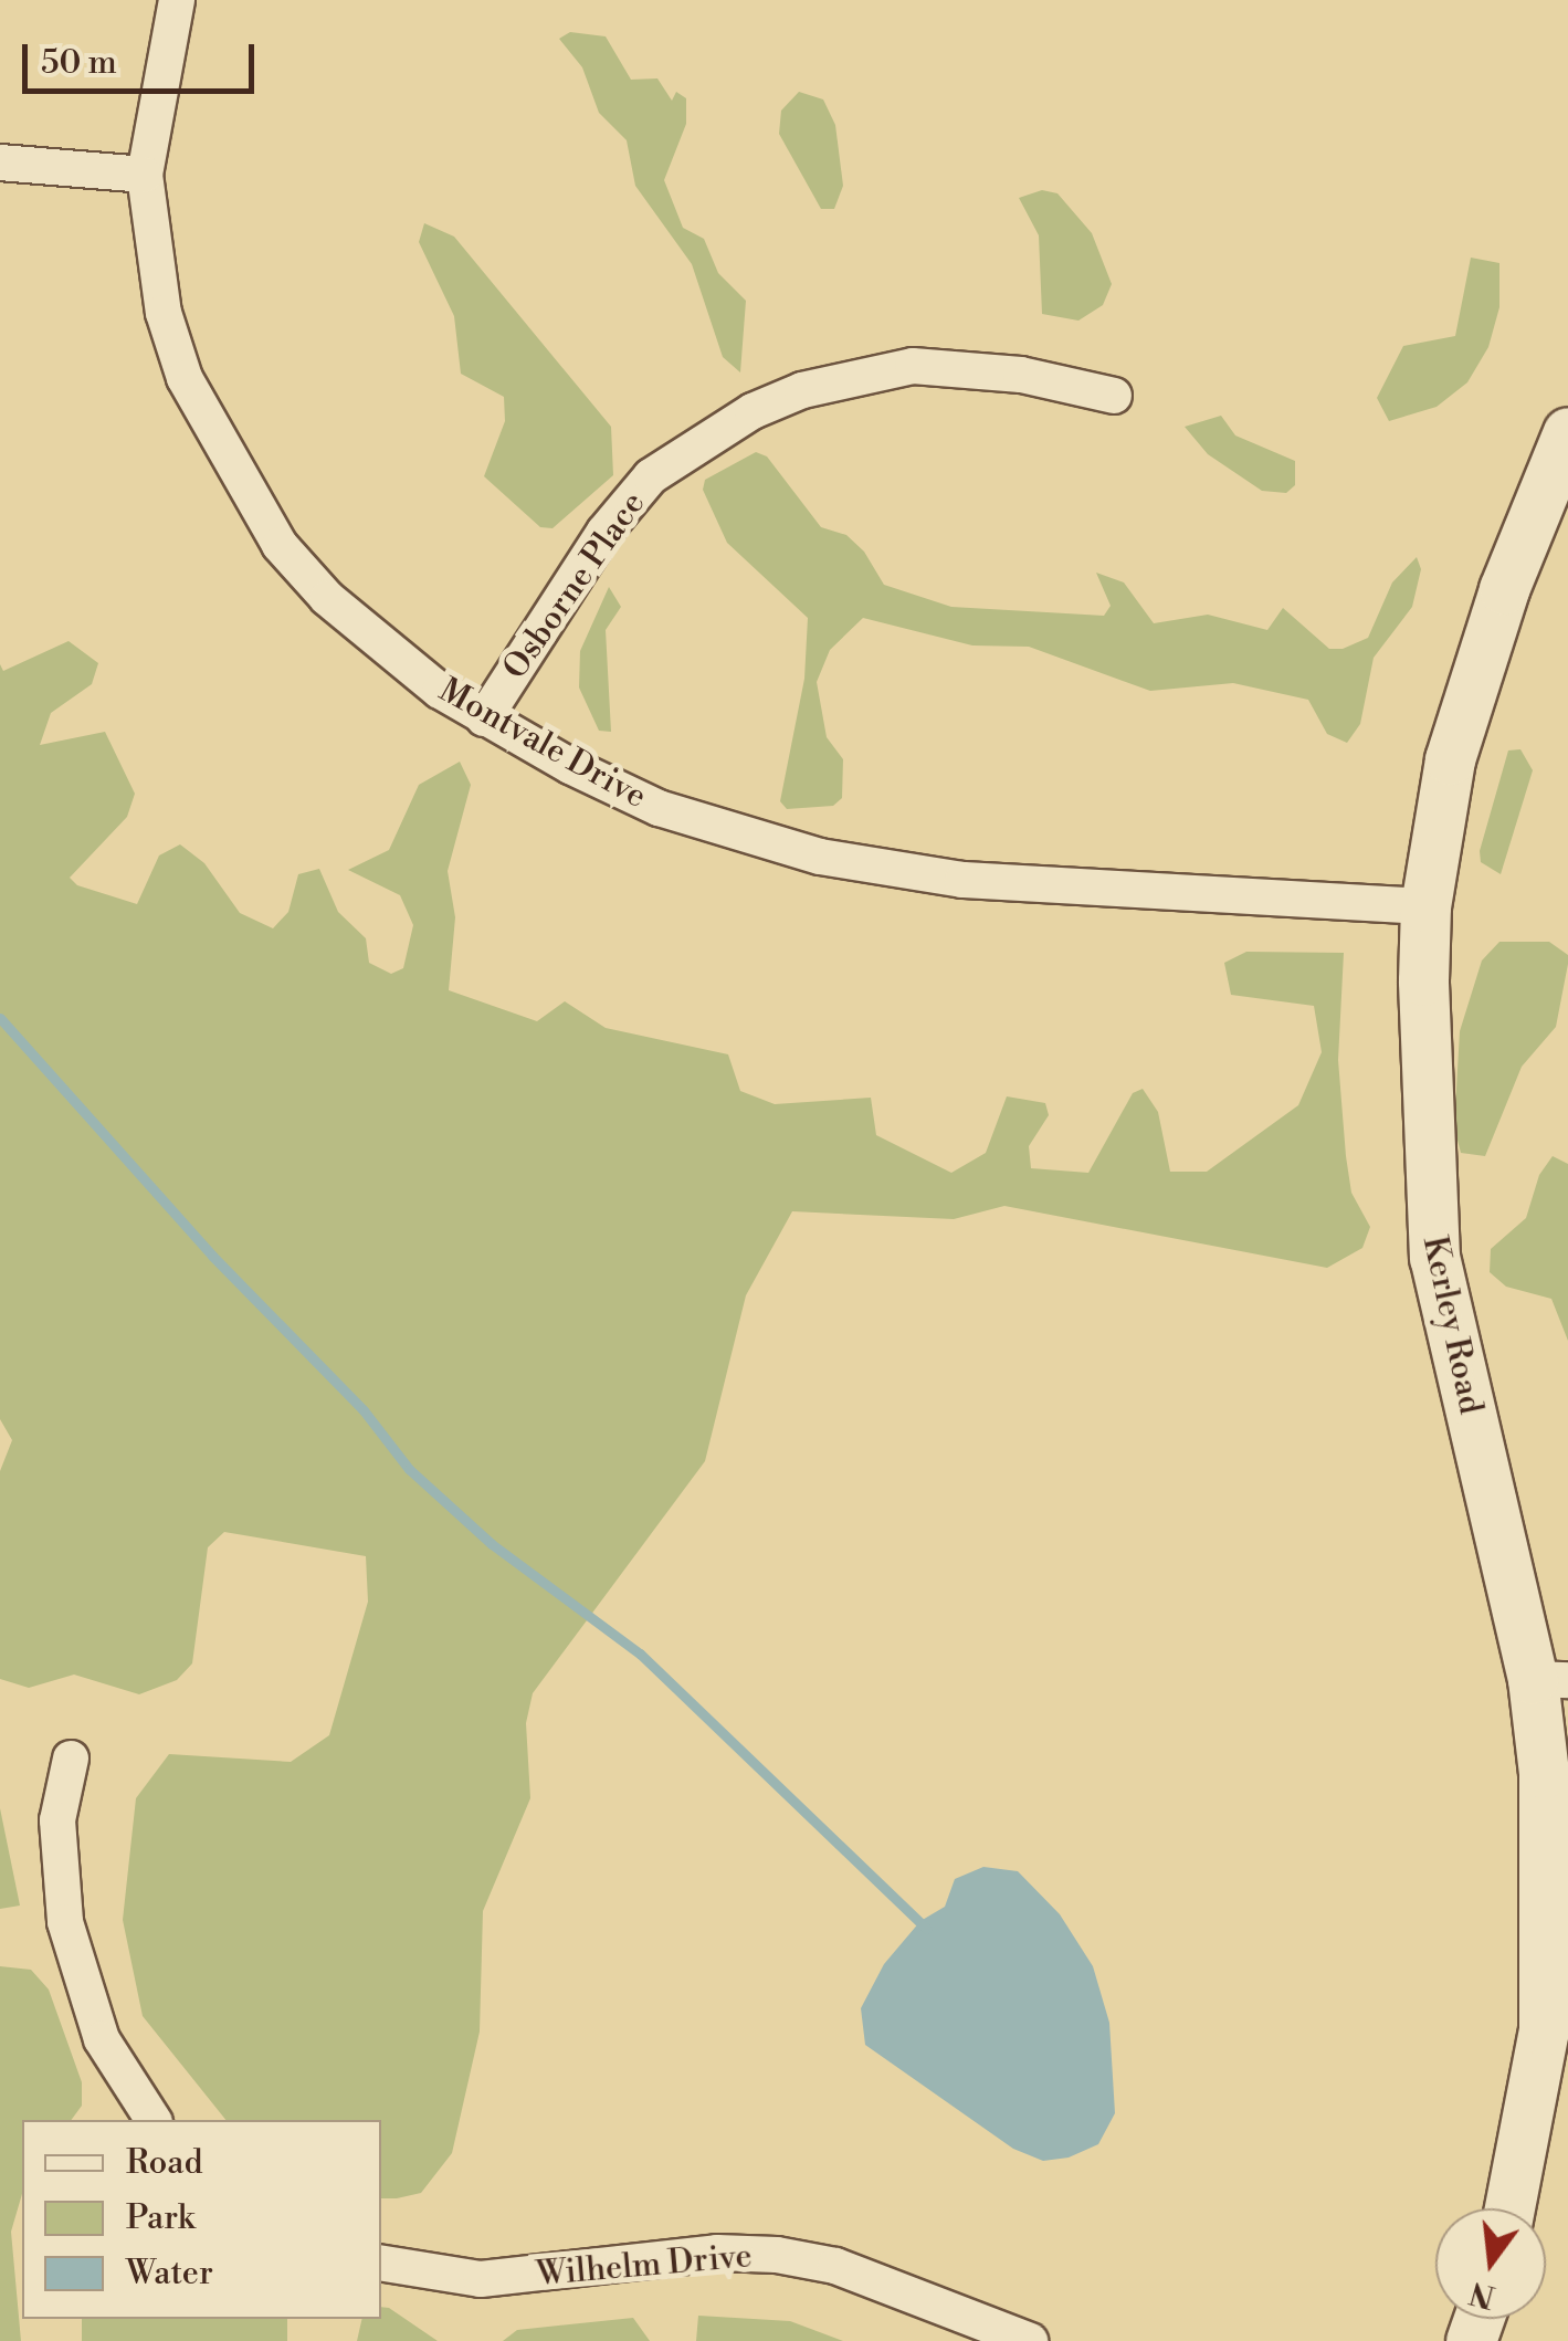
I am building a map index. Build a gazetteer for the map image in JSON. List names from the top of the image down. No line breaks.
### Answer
{"streets":{"street":["Osborne Place","Montvale Drive","Kerley Road","Wilhelm Drive"]},"crossings":[["Osborne Place","Montvale Drive"],["Montvale Drive","Kerley Road"]],"legend":["Road","Park","Water"],"scale_bar":"50 m","north":"bottom"}
